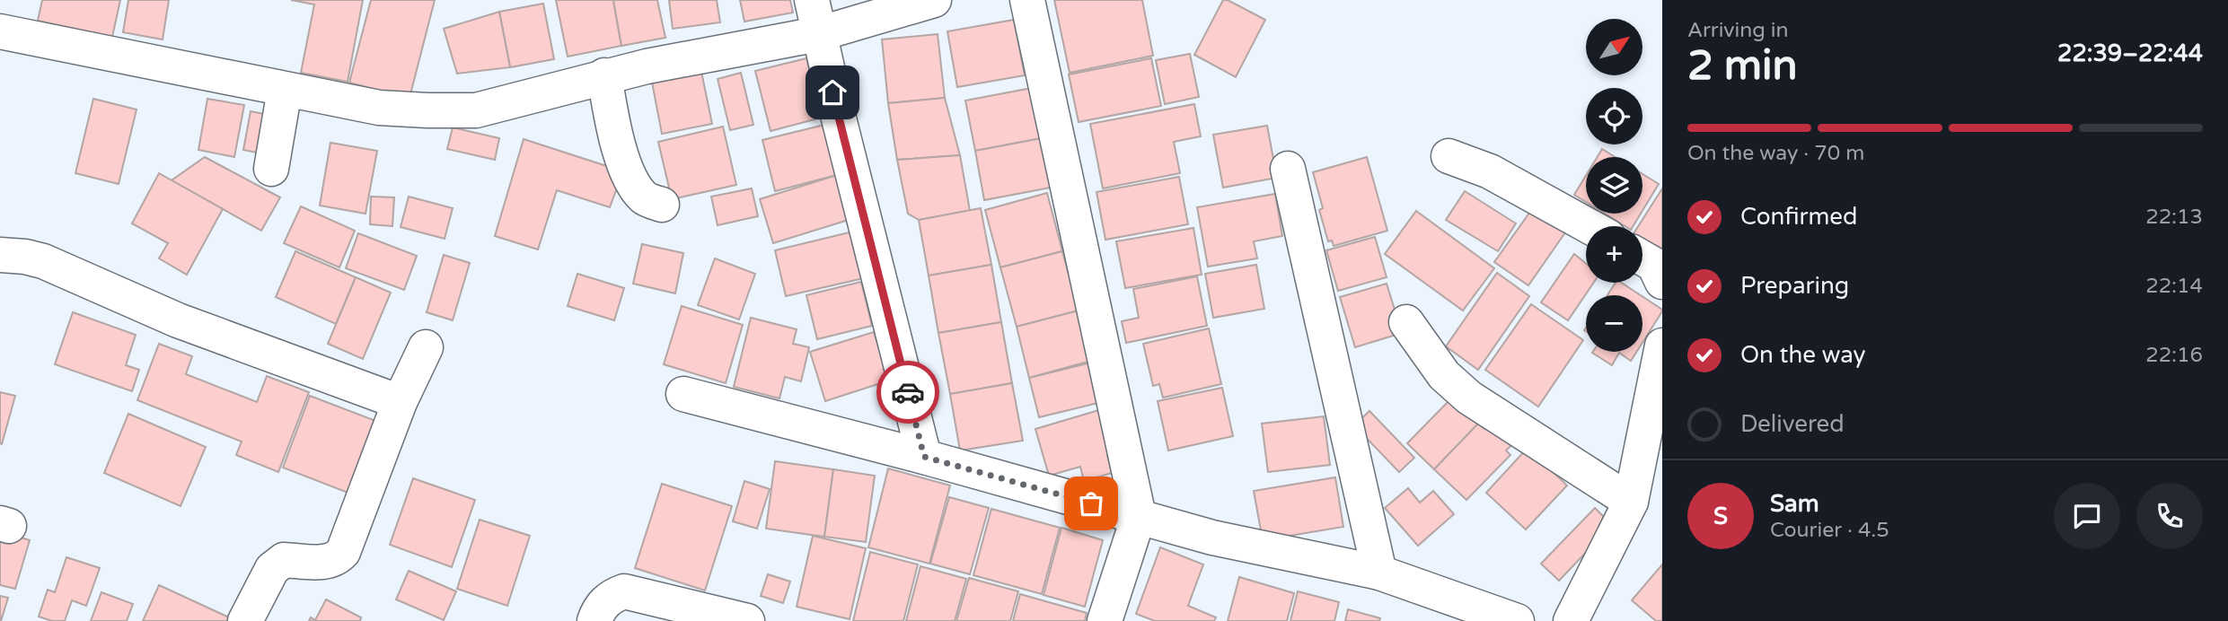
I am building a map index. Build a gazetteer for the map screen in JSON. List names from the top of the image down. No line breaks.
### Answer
{"north":"top right","page":{"heading":["2 min","Arriving in","22:39–22:44"],"panel":["Sam","Courier · 4.5"],"map_buttons":["+","−"],"bar":"On the way · 70 m","list":[["Confirmed","22:13"],["Preparing","22:14"],["On the way","22:16"],"Delivered"],"round":"S"}}
